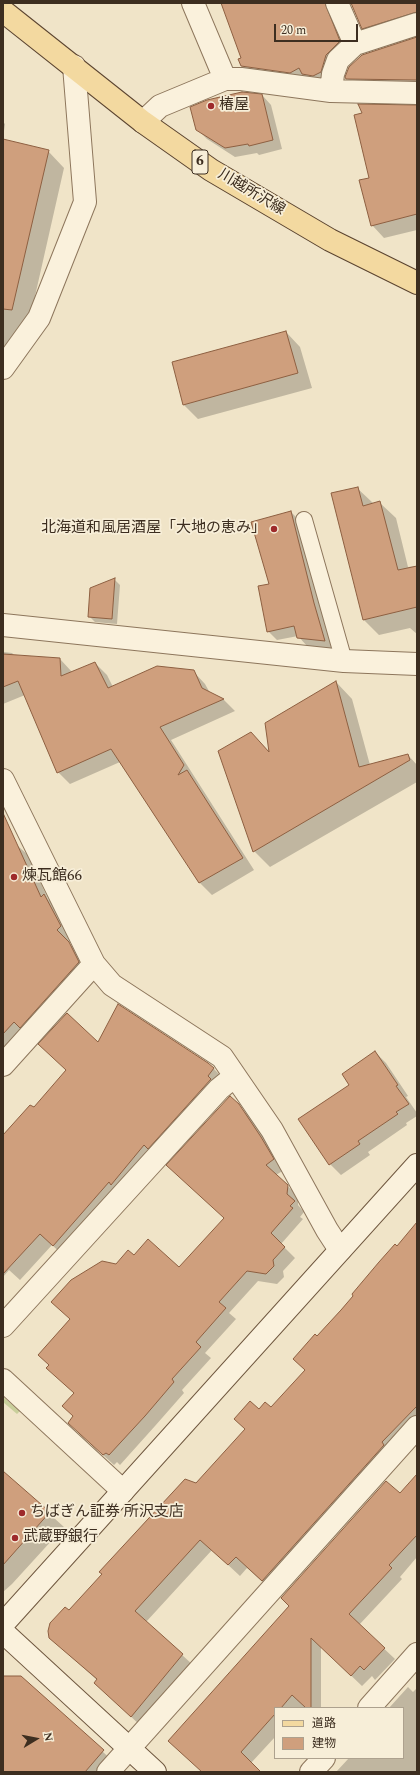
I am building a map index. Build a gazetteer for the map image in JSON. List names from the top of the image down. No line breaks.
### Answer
{"streets":{"main road":["6","川越所沢線"]},"places":["椿屋","北海道和風居酒屋「大地の恵み」","煉瓦館66","ちばぎん証券 所沢支店","武蔵野銀行"],"legend":["道路","建物"],"scale_bar":"20 m","north":"right"}
